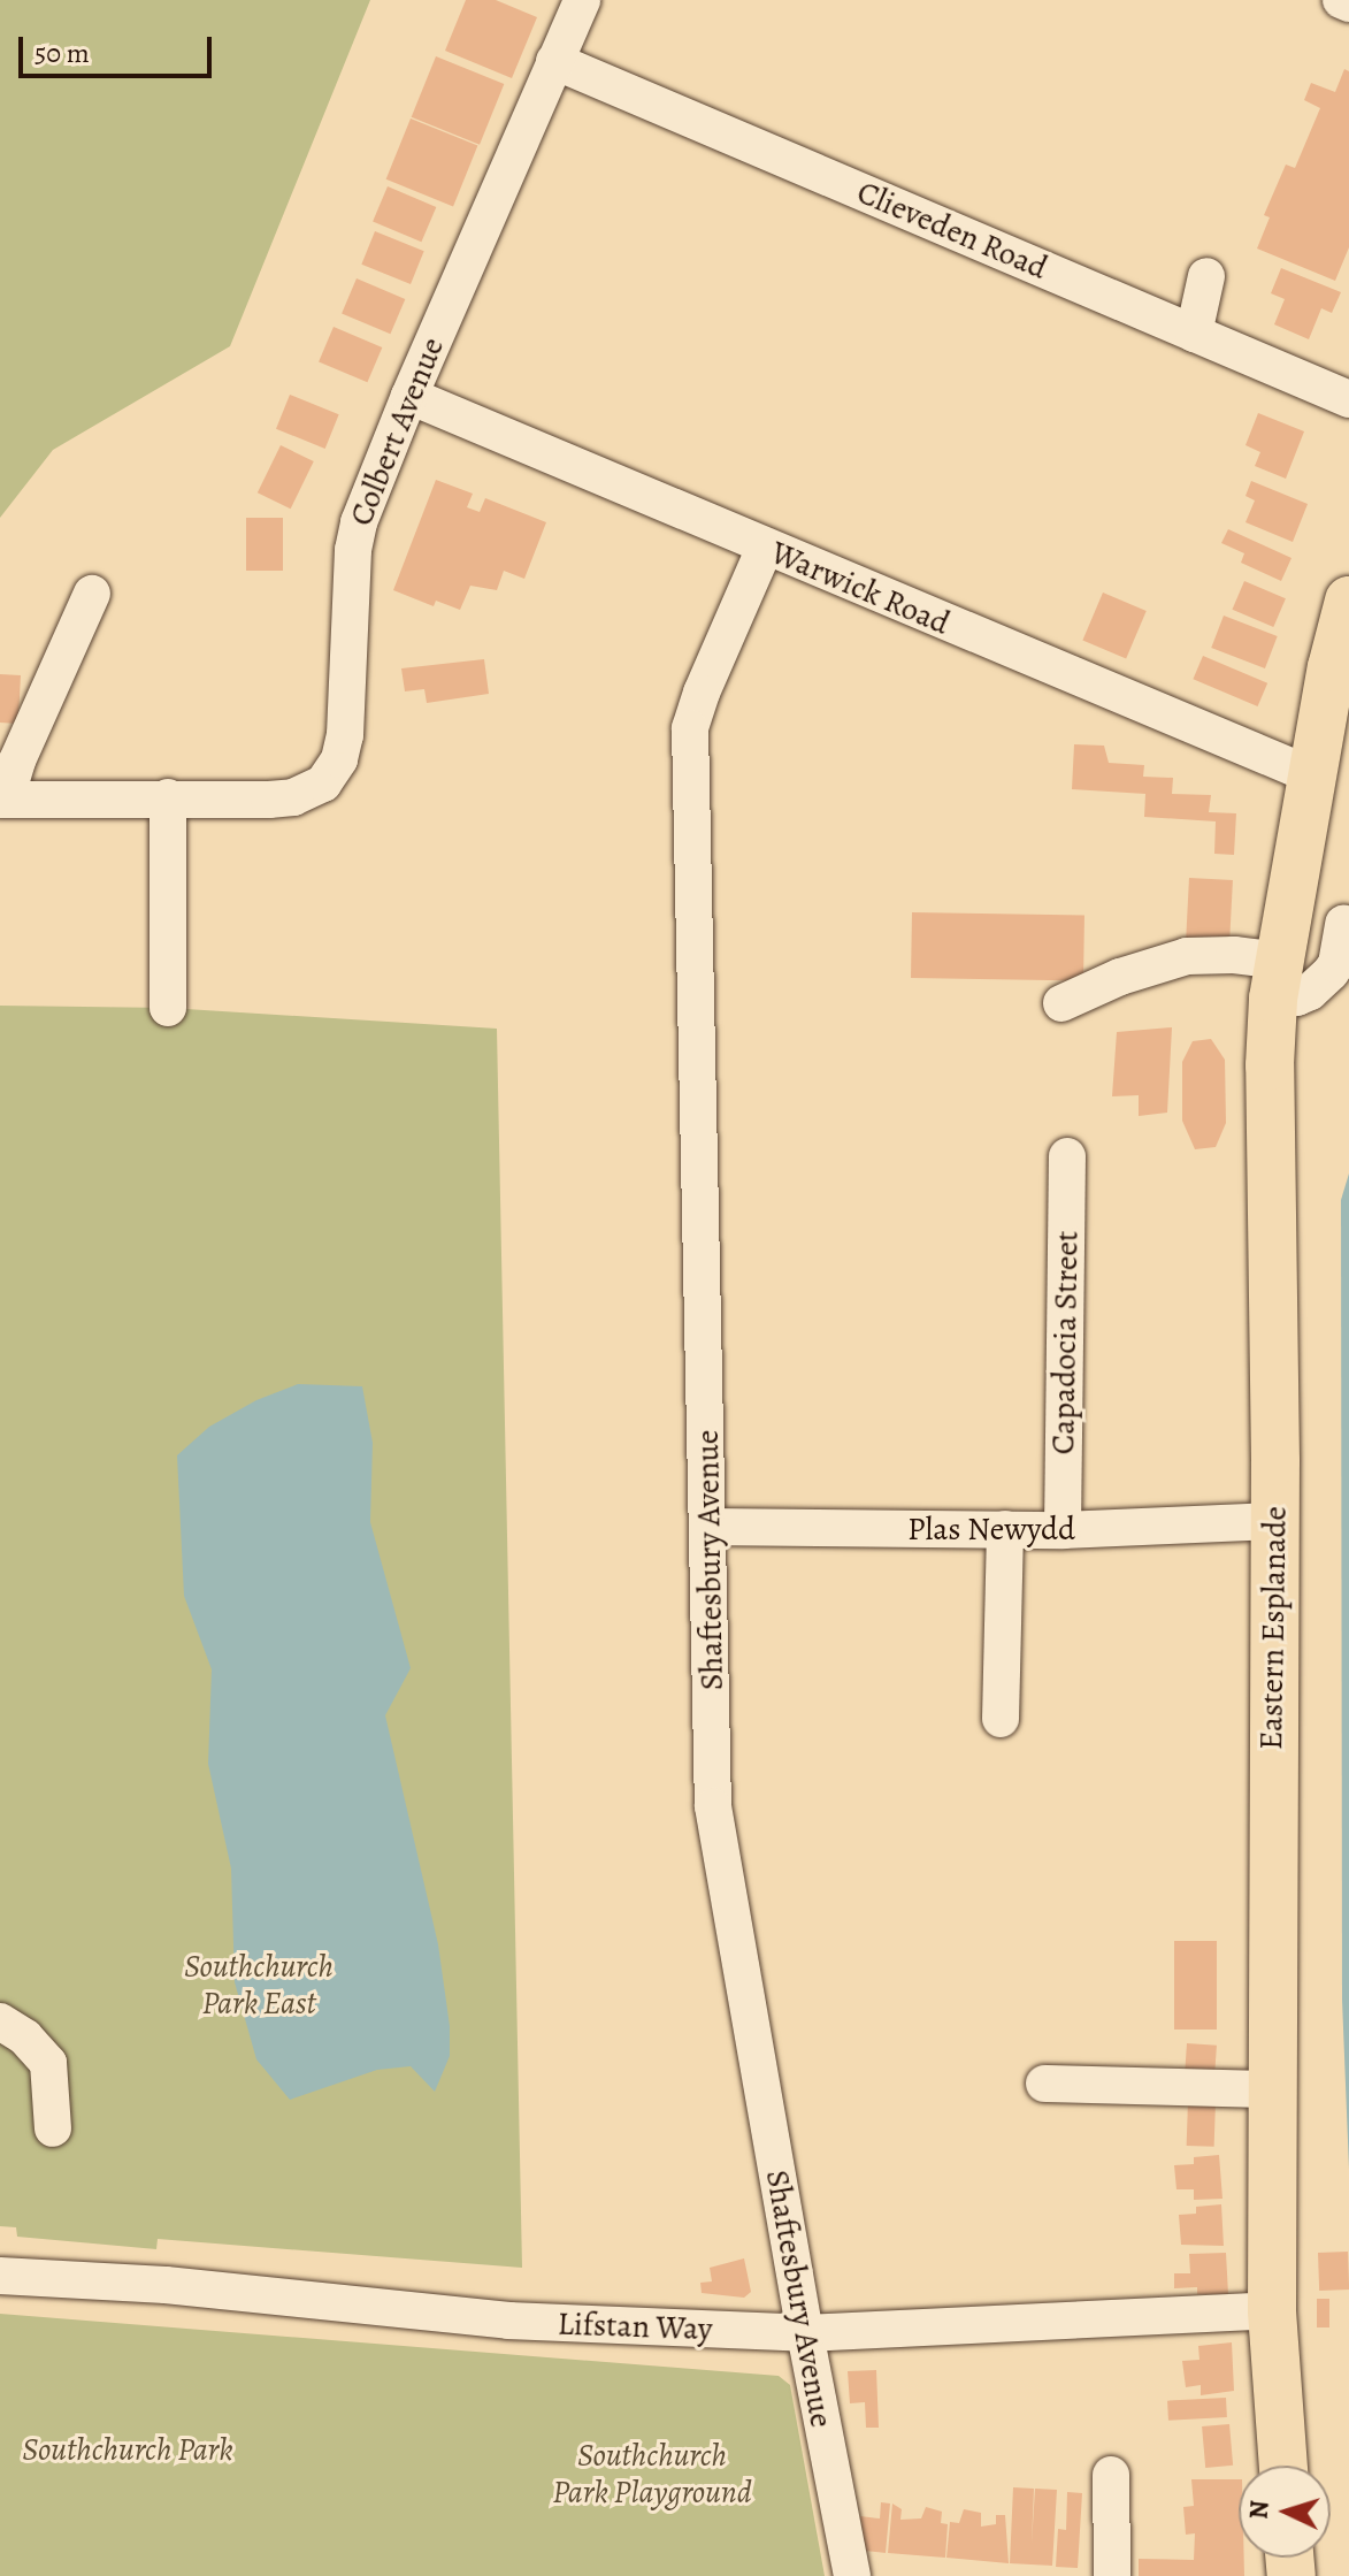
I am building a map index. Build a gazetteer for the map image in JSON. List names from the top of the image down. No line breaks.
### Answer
{"streets":{"main road":["Eastern Esplanade"],"street":["Clieveden Road","Colbert Avenue","Warwick Road","Capadocia Street","Plas Newydd","Shaftesbury Avenue","Lifstan Way"]},"crossings":[["Clieveden Road","Colbert Avenue"],["Colbert Avenue","Warwick Road"],["Warwick Road","Shaftesbury Avenue"],["Warwick Road","Eastern Esplanade"],["Capadocia Street","Plas Newydd"],["Plas Newydd","Shaftesbury Avenue"],["Plas Newydd","Eastern Esplanade"],["Shaftesbury Avenue","Lifstan Way"],["Eastern Esplanade","Lifstan Way"]],"parks":["Southchurch Park East","Southchurch Park","Southchurch Park Playground"],"scale_bar":"50 m","north":"left"}
